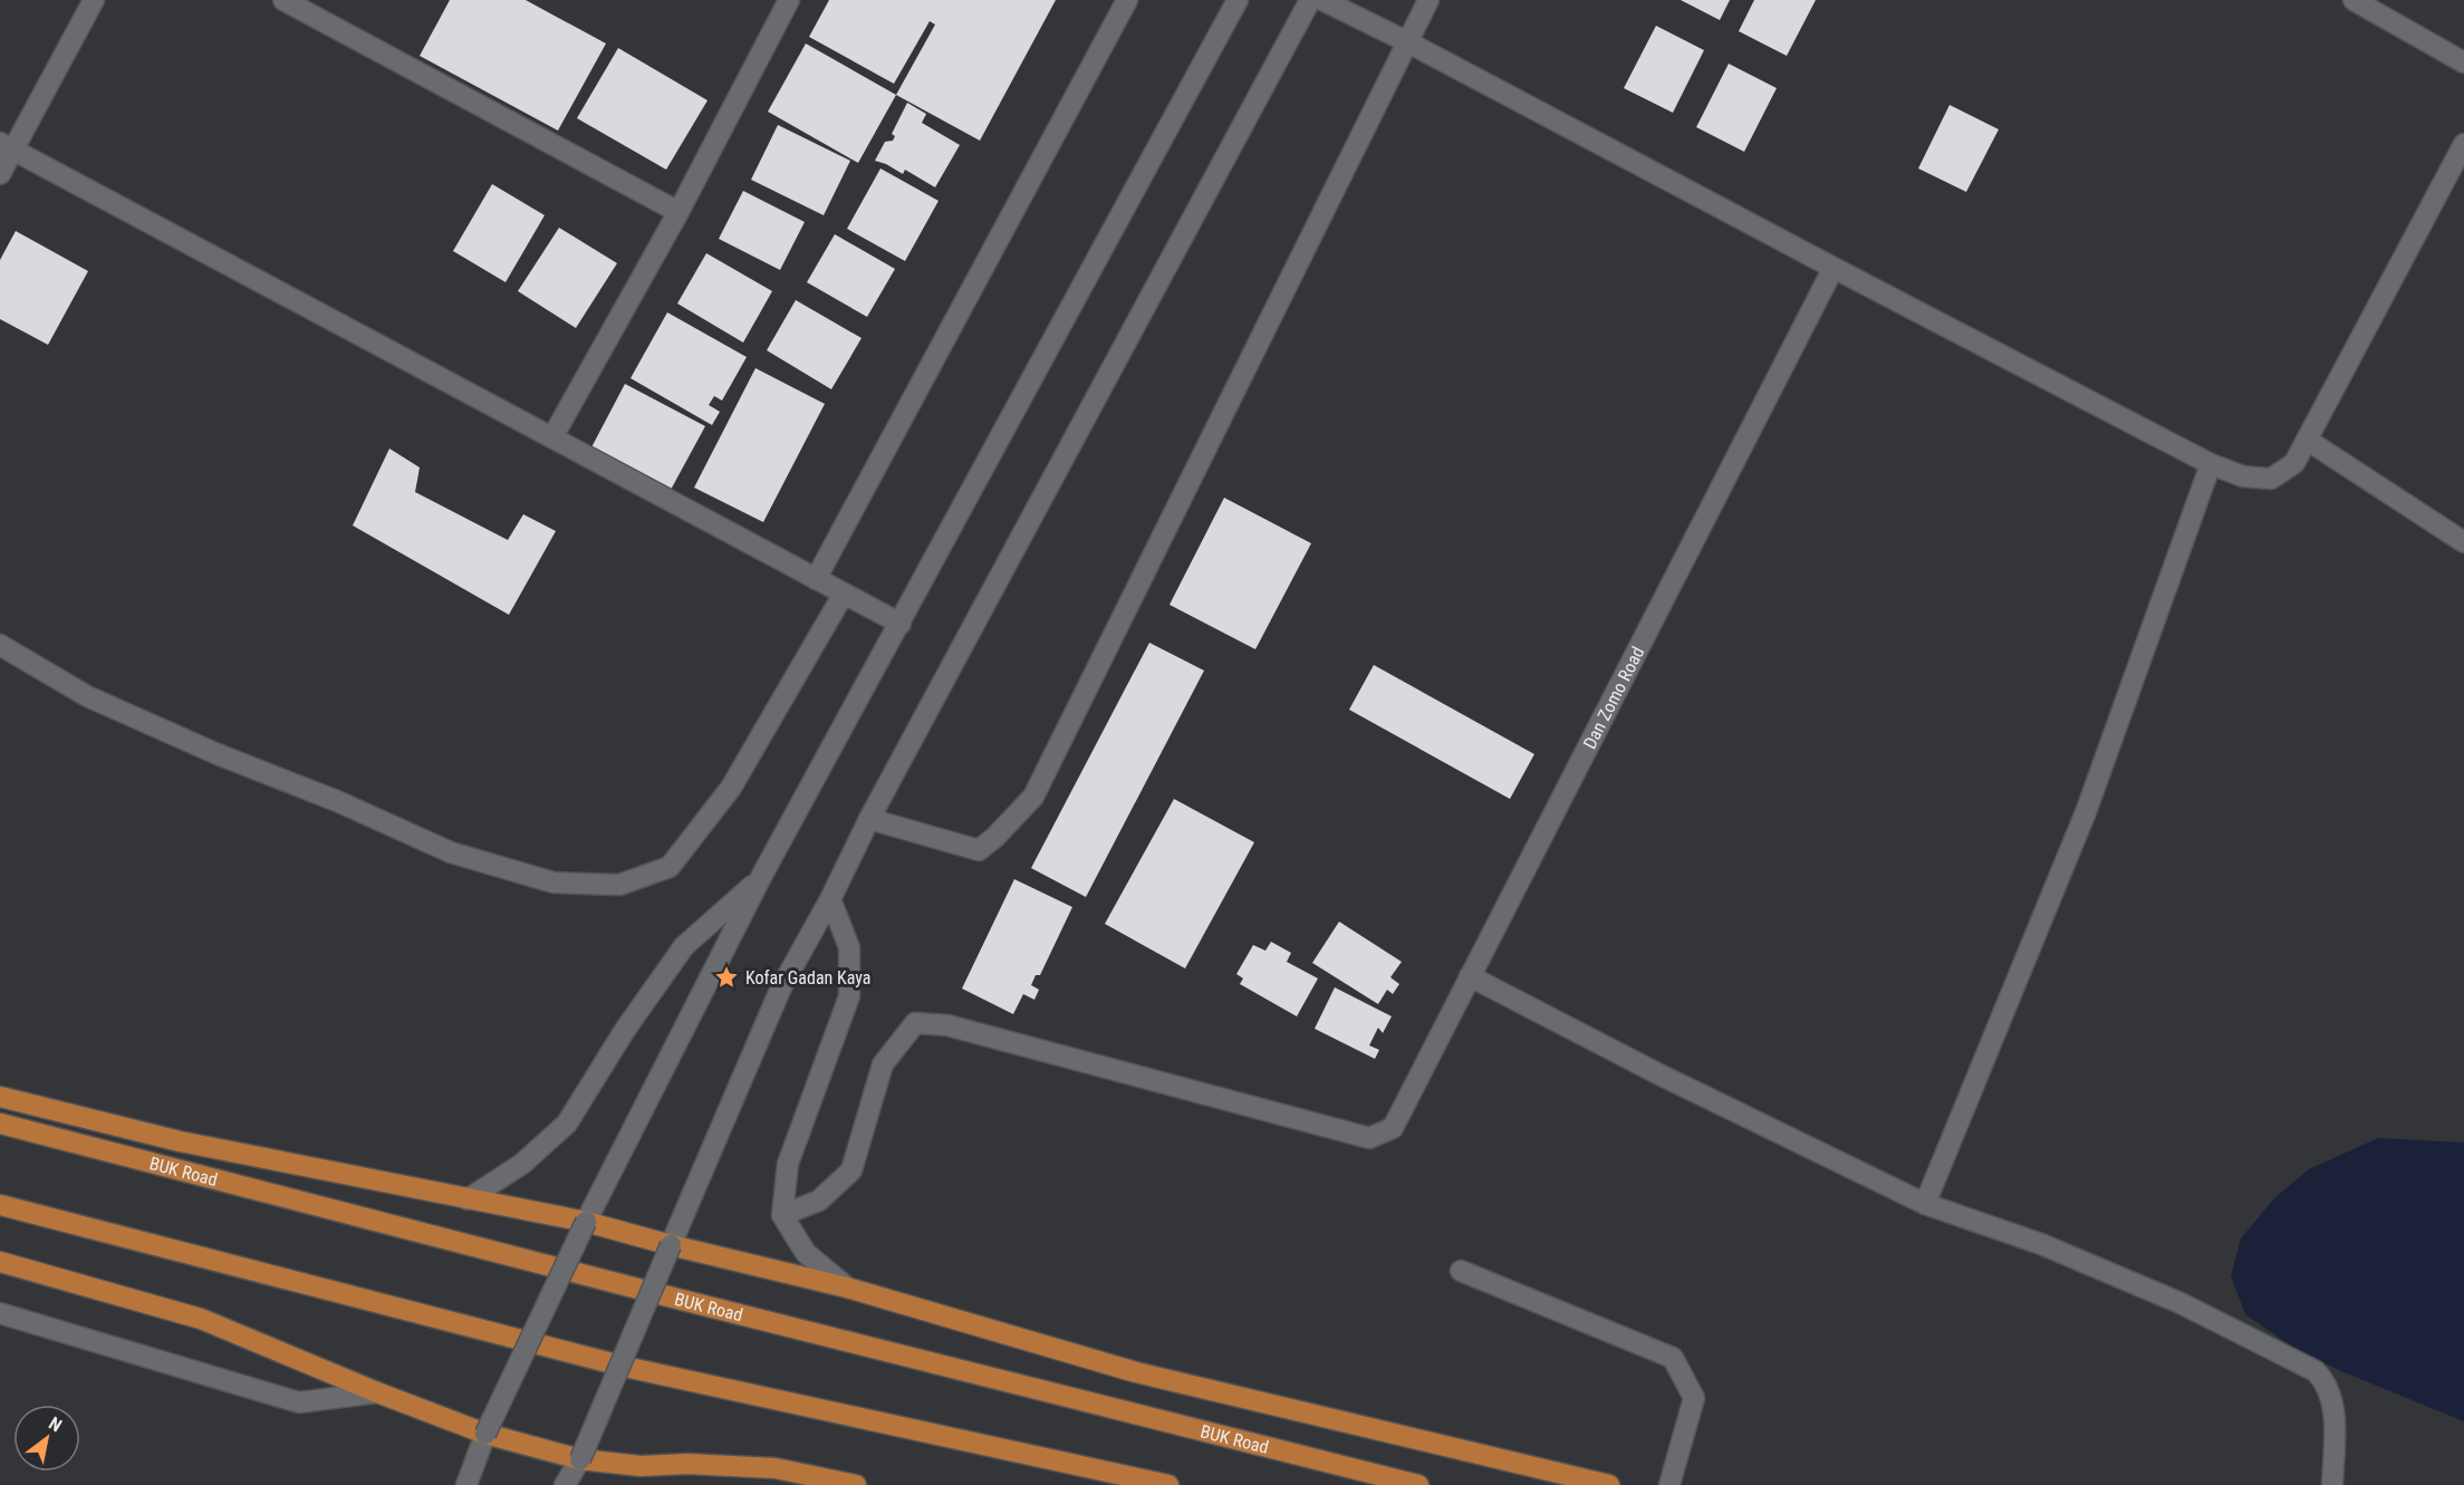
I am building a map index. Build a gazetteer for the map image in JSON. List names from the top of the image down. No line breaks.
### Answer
{"streets":{"main road":["BUK Road"],"street":["Dan Zomo Road"]},"places":{"place":["Kofar Gadan Kaya"]},"north":"top right"}
